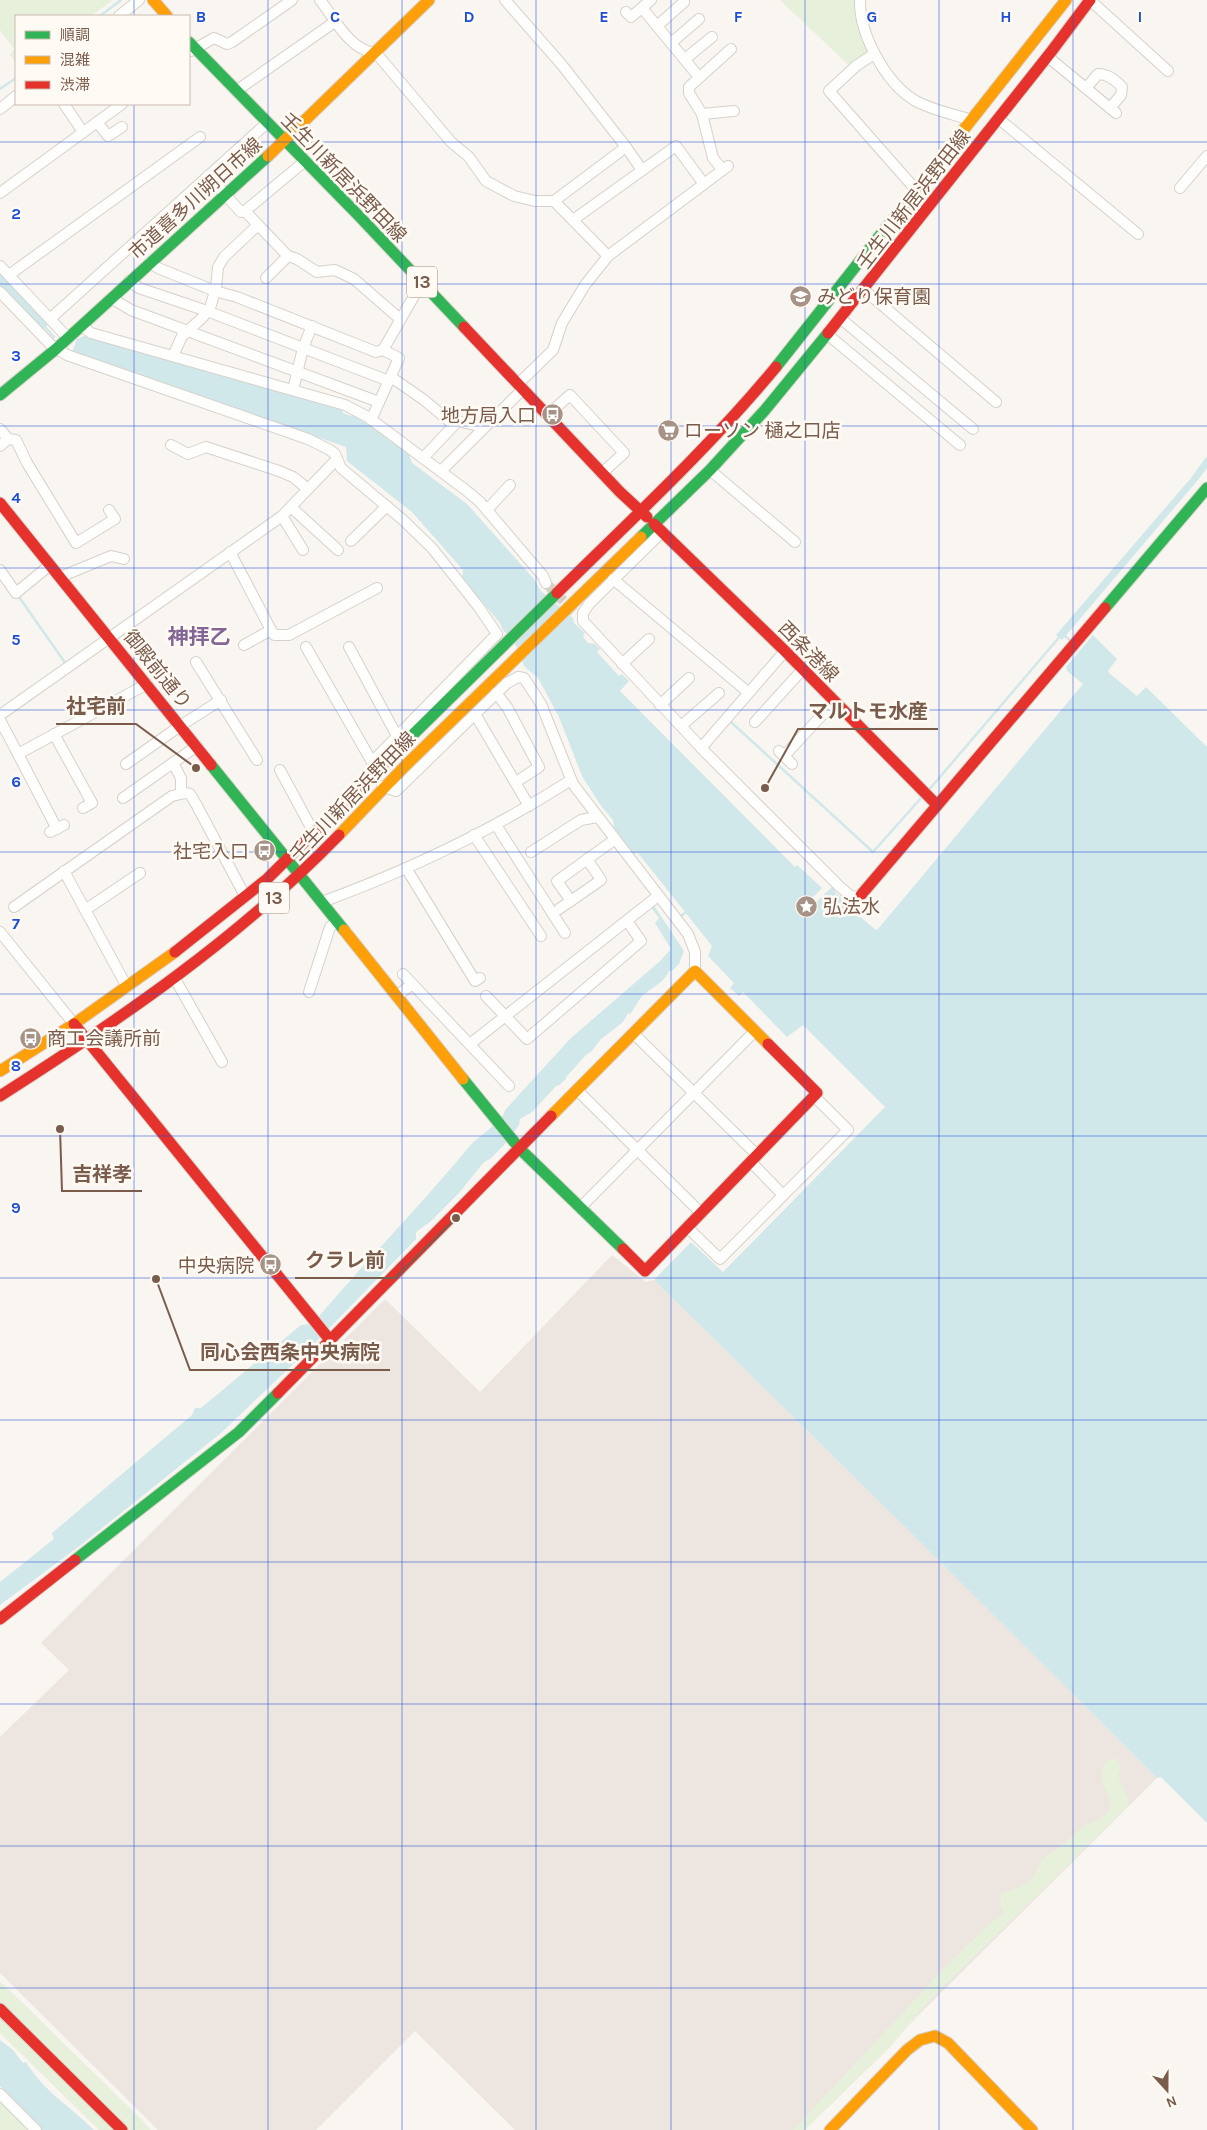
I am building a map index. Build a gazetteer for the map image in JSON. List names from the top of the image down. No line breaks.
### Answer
{"streets":{"street":["壬生川新居浜野田線","市道喜多川朔日市線","13","西条港線","御殿前通り"]},"crossings":[["壬生川新居浜野田線","市道喜多川朔日市線"],["壬生川新居浜野田線","西条港線"],["壬生川新居浜野田線","御殿前通り"]],"districts":["神拝乙"],"places":{"school or university":["みどり保育園"],"bus stop":["地方局入口","社宅入口","商工会議所前","中央病院"],"supermarket":["ローソン 樋之口店"],"other":["社宅前","マルトモ水産","吉祥孝","クラレ前","同心会西条中央病院"],"place":["弘法水"]},"legend":["順調","混雑","渋滞"],"north":"bottom","grid":{"columns":["B","C","D","E","F","G","H","I"],"rows":["2","3","4","5","6","7","8","9"]}}
